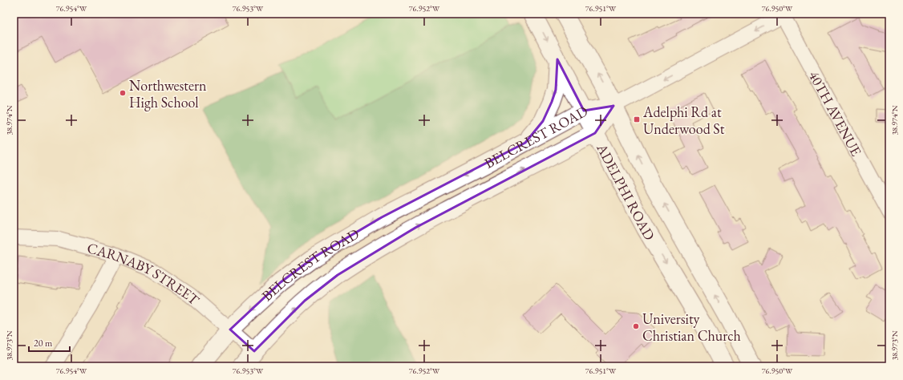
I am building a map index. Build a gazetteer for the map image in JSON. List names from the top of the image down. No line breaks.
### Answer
{"streets":{"main road":["BELCREST ROAD","ADELPHI ROAD"],"street":["40TH AVENUE","CARNABY STREET"]},"crossings":[["BELCREST ROAD","ADELPHI ROAD"],["BELCREST ROAD","CARNABY STREET"]],"places":{"other":["Northwestern High School","University Christian Church"],"transit":["Adelphi Rd at Underwood St"]},"scale_bar":"20 m","coordinates":["76.954°W","76.953°W","76.952°W","76.951°W","76.950°W","38.974°N","38.973°N"]}
